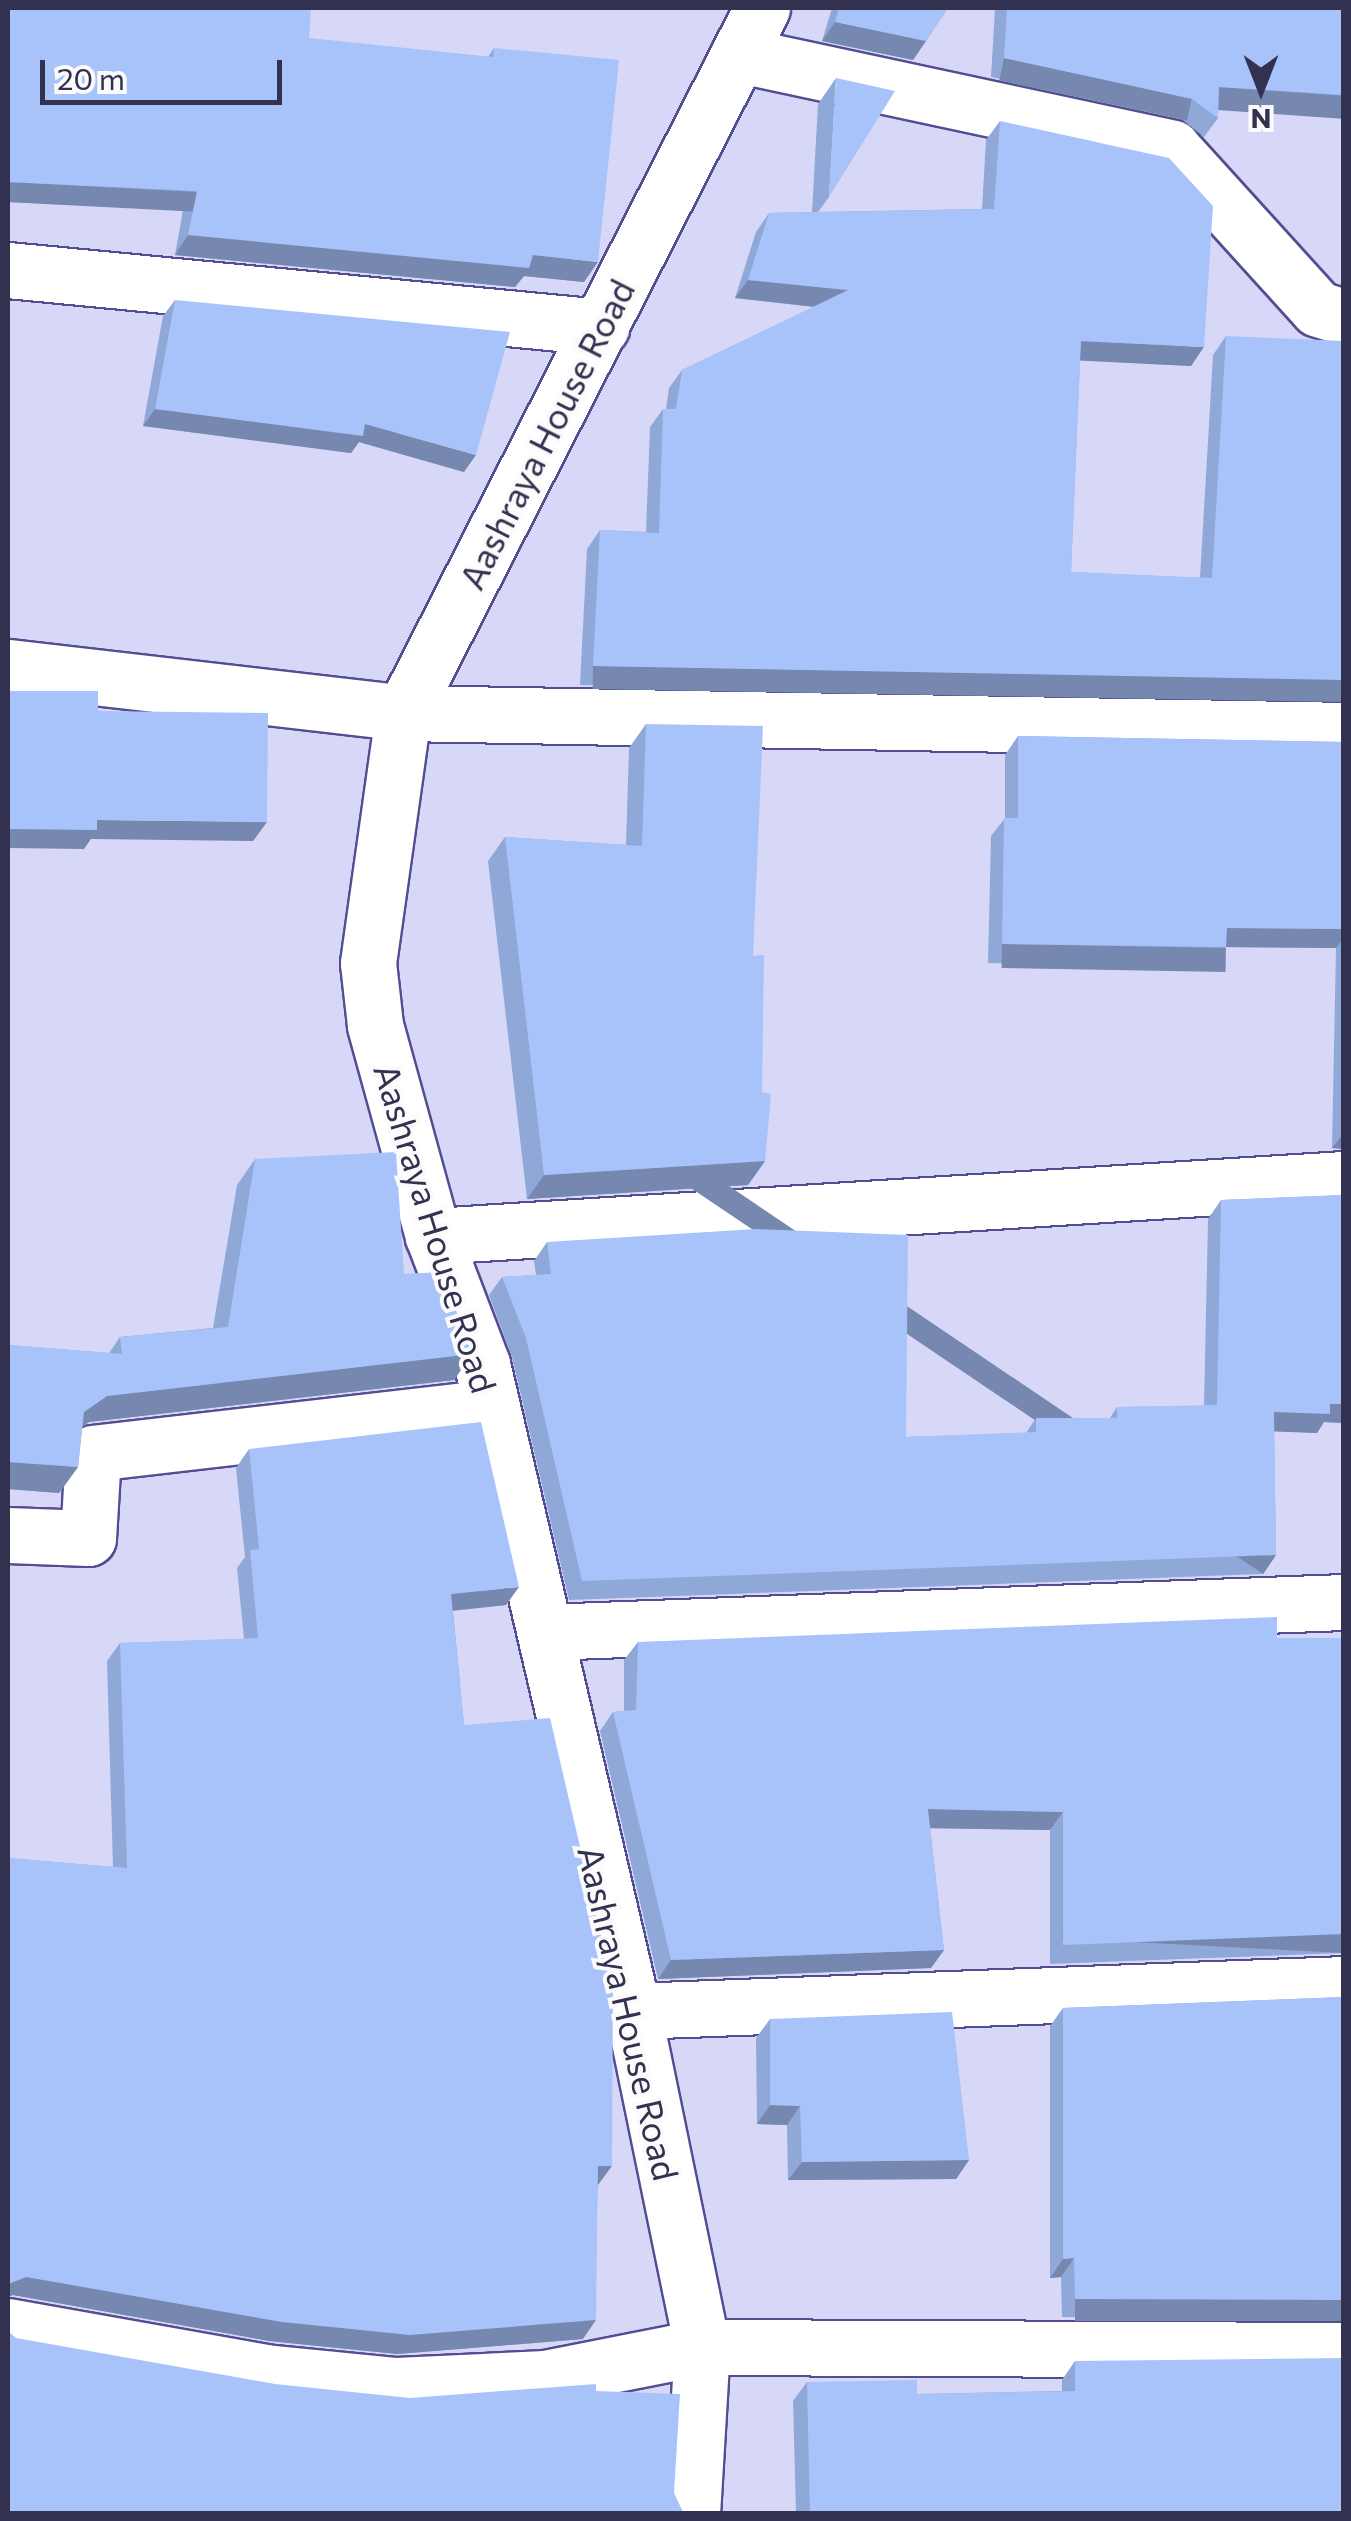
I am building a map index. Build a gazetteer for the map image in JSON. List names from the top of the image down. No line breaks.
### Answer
{"streets":{"street":["Aashraya House Road"]},"scale_bar":"20 m","north":"bottom"}
